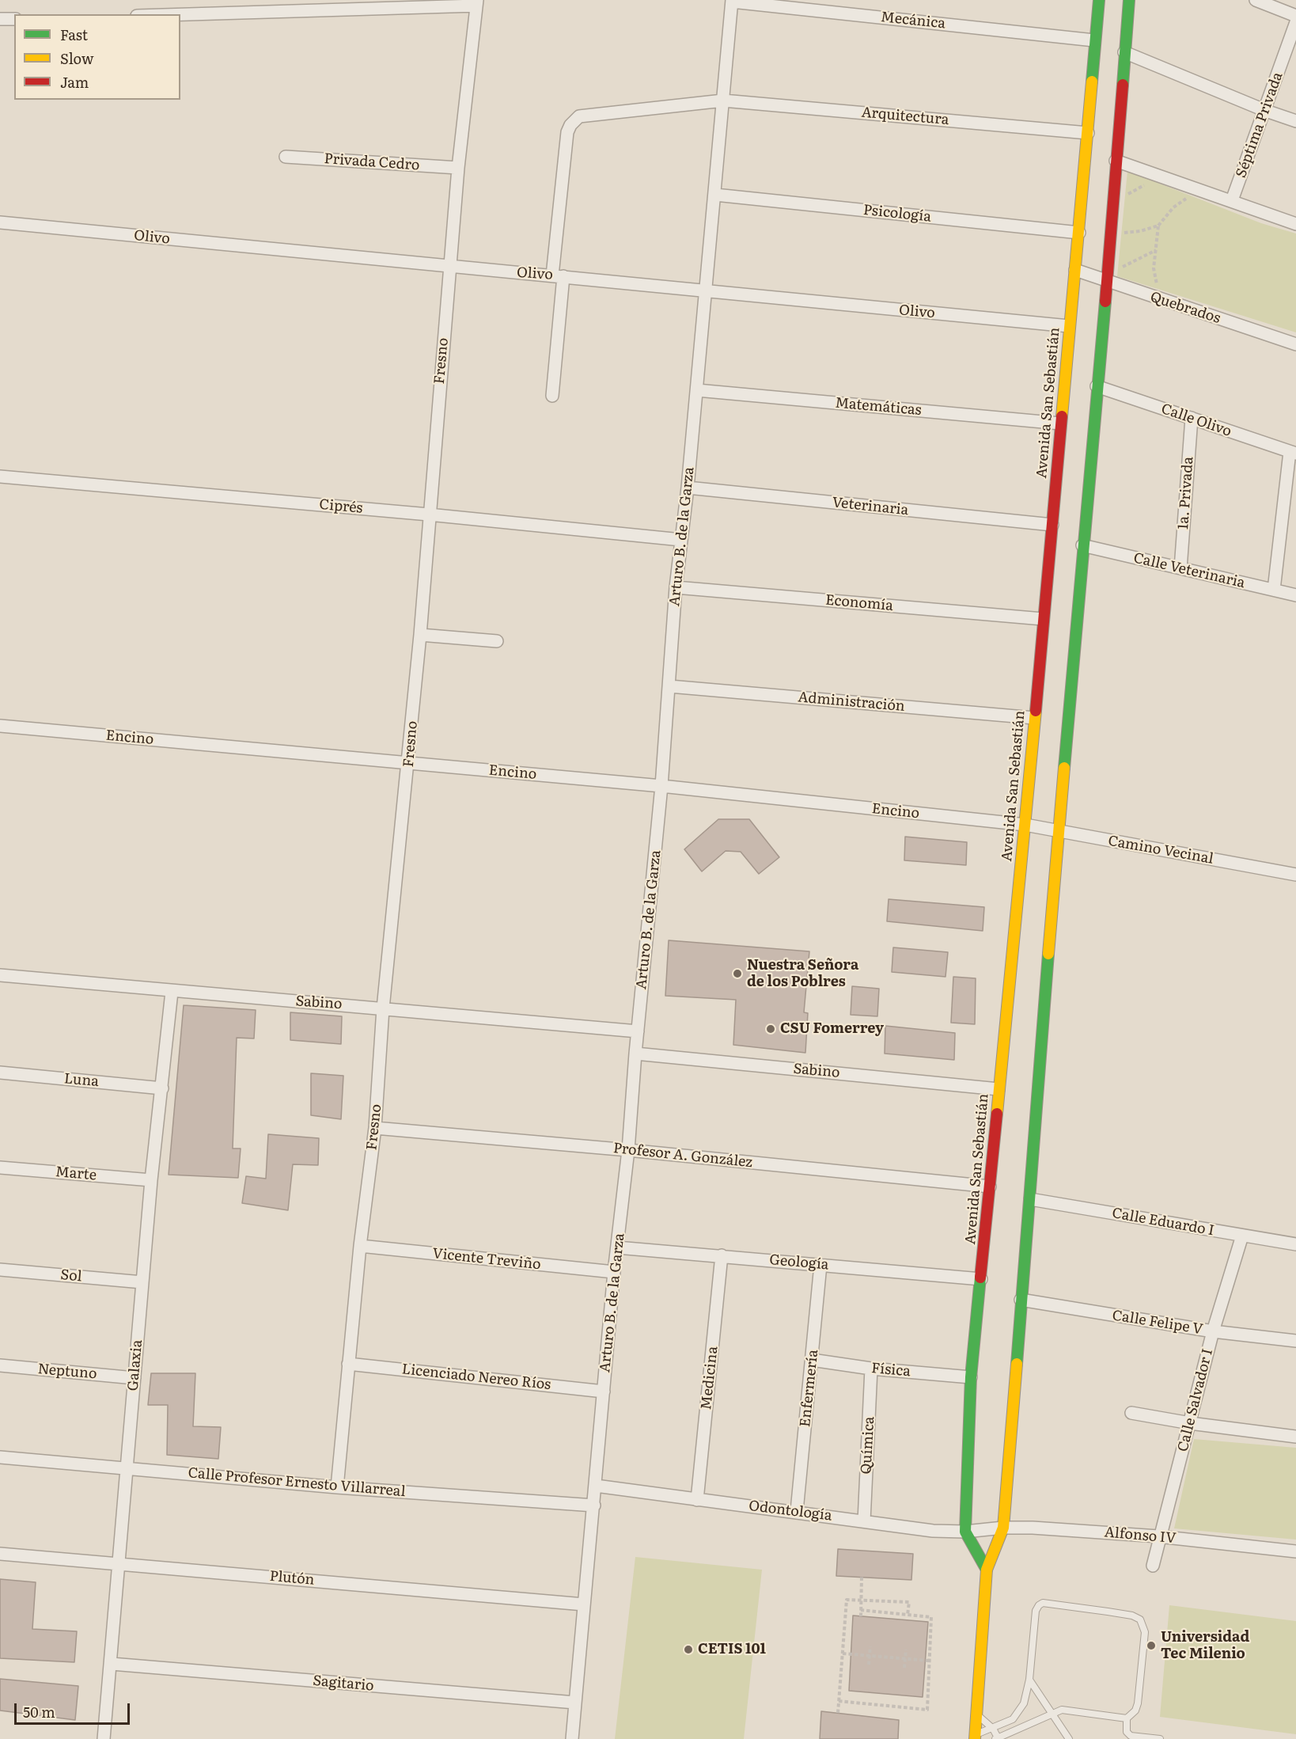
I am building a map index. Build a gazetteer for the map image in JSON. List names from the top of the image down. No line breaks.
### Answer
{"streets":{"main road":["Avenida San Sebastián"],"street":["Mecánica","Arquitectura","Séptima Privada","Privada Cedro","Psicología","Olivo","Quebrados","Fresno","Matemáticas","Calle Olivo","1a. Privada","Ciprés","Veterinaria","Arturo B. de la Garza","Calle Veterinaria","Economía","Administración","Encino","Camino Vecinal","Sabino","Luna","Profesor A. González","Marte","Calle Eduardo I","Vicente Treviño","Geología","Sol","Calle Felipe V","Galaxia","Física","Neptuno","Licenciado Nereo Ríos","Medicina","Enfermería","Calle Salvador I","Química","Calle Profesor Ernesto Villarreal","Odontología","Alfonso IV","Plutón","Sagitario"]},"crossings":[["Mecánica","Avenida San Sebastián"],["Mecánica","Arturo B. de la Garza"],["Arquitectura","Avenida San Sebastián"],["Arquitectura","Arturo B. de la Garza"],["Privada Cedro","Fresno"],["Psicología","Avenida San Sebastián"],["Psicología","Arturo B. de la Garza"],["Olivo","Fresno"],["Olivo","Avenida San Sebastián"],["Olivo","Arturo B. de la Garza"],["Quebrados","Avenida San Sebastián"],["Fresno","Ciprés"],["Fresno","Encino"],["Fresno","Sabino"],["Fresno","Profesor A. González"],["Fresno","Vicente Treviño"],["Fresno","Licenciado Nereo Ríos"],["Fresno","Calle Profesor Ernesto Villarreal"],["Avenida San Sebastián","Matemáticas"],["Avenida San Sebastián","Veterinaria"],["Avenida San Sebastián","Economía"],["Avenida San Sebastián","Administración"],["Avenida San Sebastián","Encino"],["Avenida San Sebastián","Camino Vecinal"],["Avenida San Sebastián","Sabino"],["Avenida San Sebastián","Profesor A. González"],["Avenida San Sebastián","Geología"],["Avenida San Sebastián","Física"],["Avenida San Sebastián","Odontología"],["Matemáticas","Arturo B. de la Garza"],["Calle Olivo","1a. Privada"],["1a. Privada","Calle Veterinaria"],["Ciprés","Arturo B. de la Garza"],["Veterinaria","Arturo B. de la Garza"],["Arturo B. de la Garza","Economía"],["Arturo B. de la Garza","Administración"],["Arturo B. de la Garza","Encino"],["Arturo B. de la Garza","Sabino"],["Arturo B. de la Garza","Profesor A. González"],["Arturo B. de la Garza","Vicente Treviño"],["Arturo B. de la Garza","Geología"],["Arturo B. de la Garza","Licenciado Nereo Ríos"],["Arturo B. de la Garza","Calle Profesor Ernesto Villarreal"],["Arturo B. de la Garza","Odontología"],["Arturo B. de la Garza","Plutón"],["Arturo B. de la Garza","Sagitario"],["Encino","Camino Vecinal"],["Sabino","Galaxia"],["Luna","Galaxia"],["Marte","Galaxia"],["Calle Eduardo I","Calle Salvador I"],["Geología","Medicina"],["Geología","Enfermería"],["Sol","Galaxia"],["Calle Felipe V","Calle Salvador I"],["Galaxia","Neptuno"],["Galaxia","Calle Profesor Ernesto Villarreal"],["Galaxia","Plutón"],["Galaxia","Sagitario"],["Física","Enfermería"],["Física","Química"],["Medicina","Odontología"],["Enfermería","Odontología"],["Calle Salvador I","Alfonso IV"],["Química","Odontología"],["Odontología","Alfonso IV"]],"places":["Nuestra Señora de los Poblres","CSU Fomerrey","Universidad Tec Milenio","CETIS 101"],"legend":["Fast","Slow","Jam"],"scale_bar":"50 m"}
